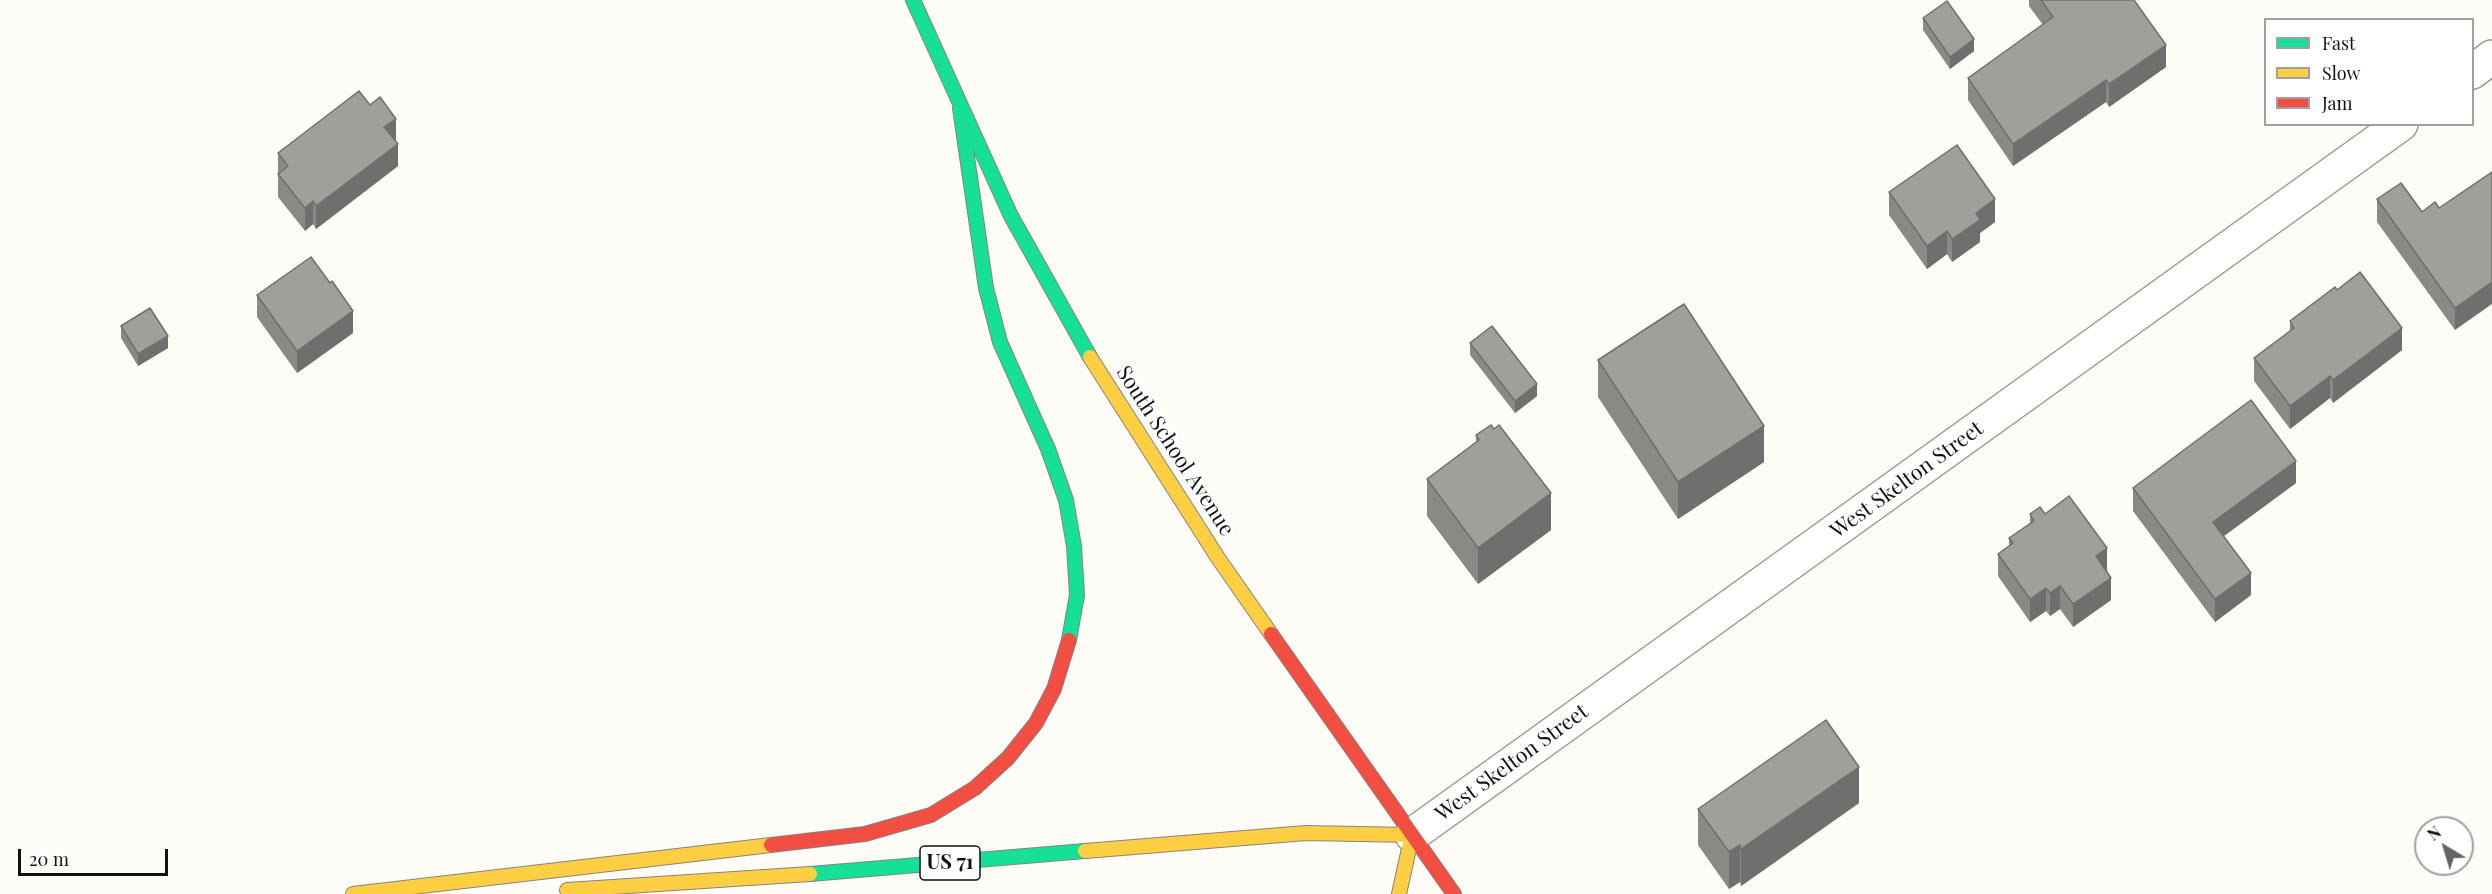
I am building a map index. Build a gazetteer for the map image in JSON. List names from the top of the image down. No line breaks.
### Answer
{"streets":{"main road":["South School Avenue","US 71"],"street":["West Skelton Street"]},"crossings":[["South School Avenue","West Skelton Street"],["South School Avenue","US 71"],["West Skelton Street","US 71"]],"legend":["Fast","Slow","Jam"],"scale_bar":"20 m","north":"top left"}
